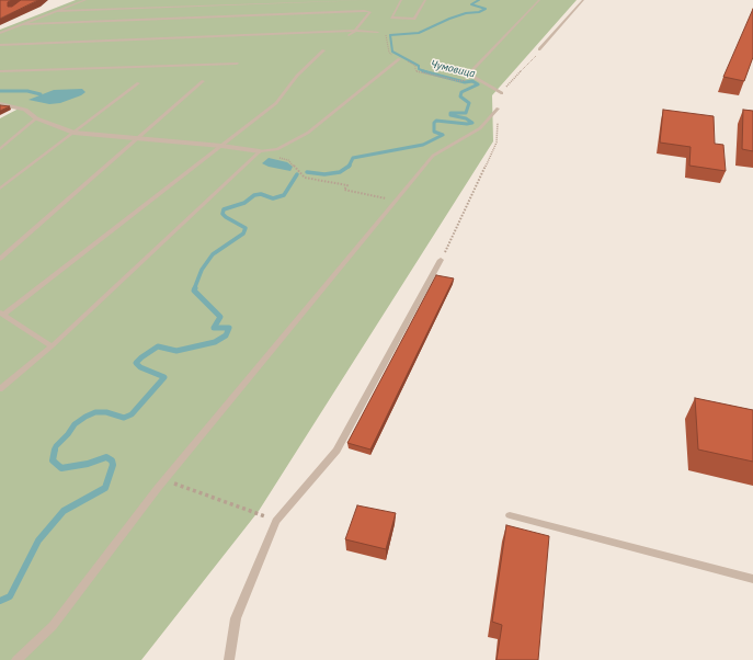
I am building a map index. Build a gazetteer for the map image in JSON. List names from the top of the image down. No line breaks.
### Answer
{"water":["Чумовица"]}
